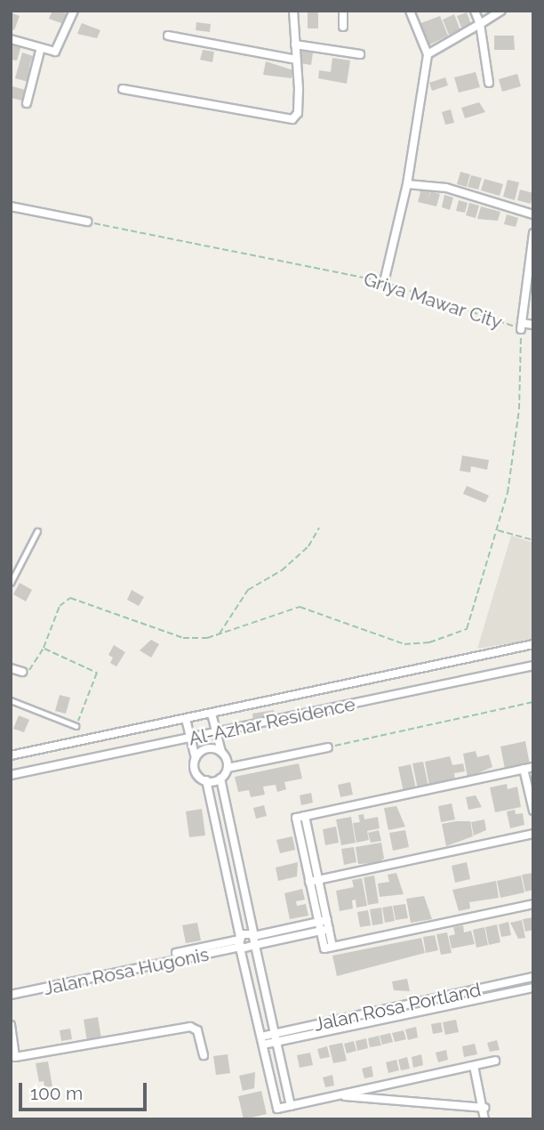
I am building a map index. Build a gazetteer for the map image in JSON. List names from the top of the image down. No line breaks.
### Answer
{"streets":{"street":["Al-Azhar Residence","Jalan Rosa Hugonis","Jalan Rosa Portland"],"path":["Griya Mawar City"]},"scale_bar":"100 m"}
